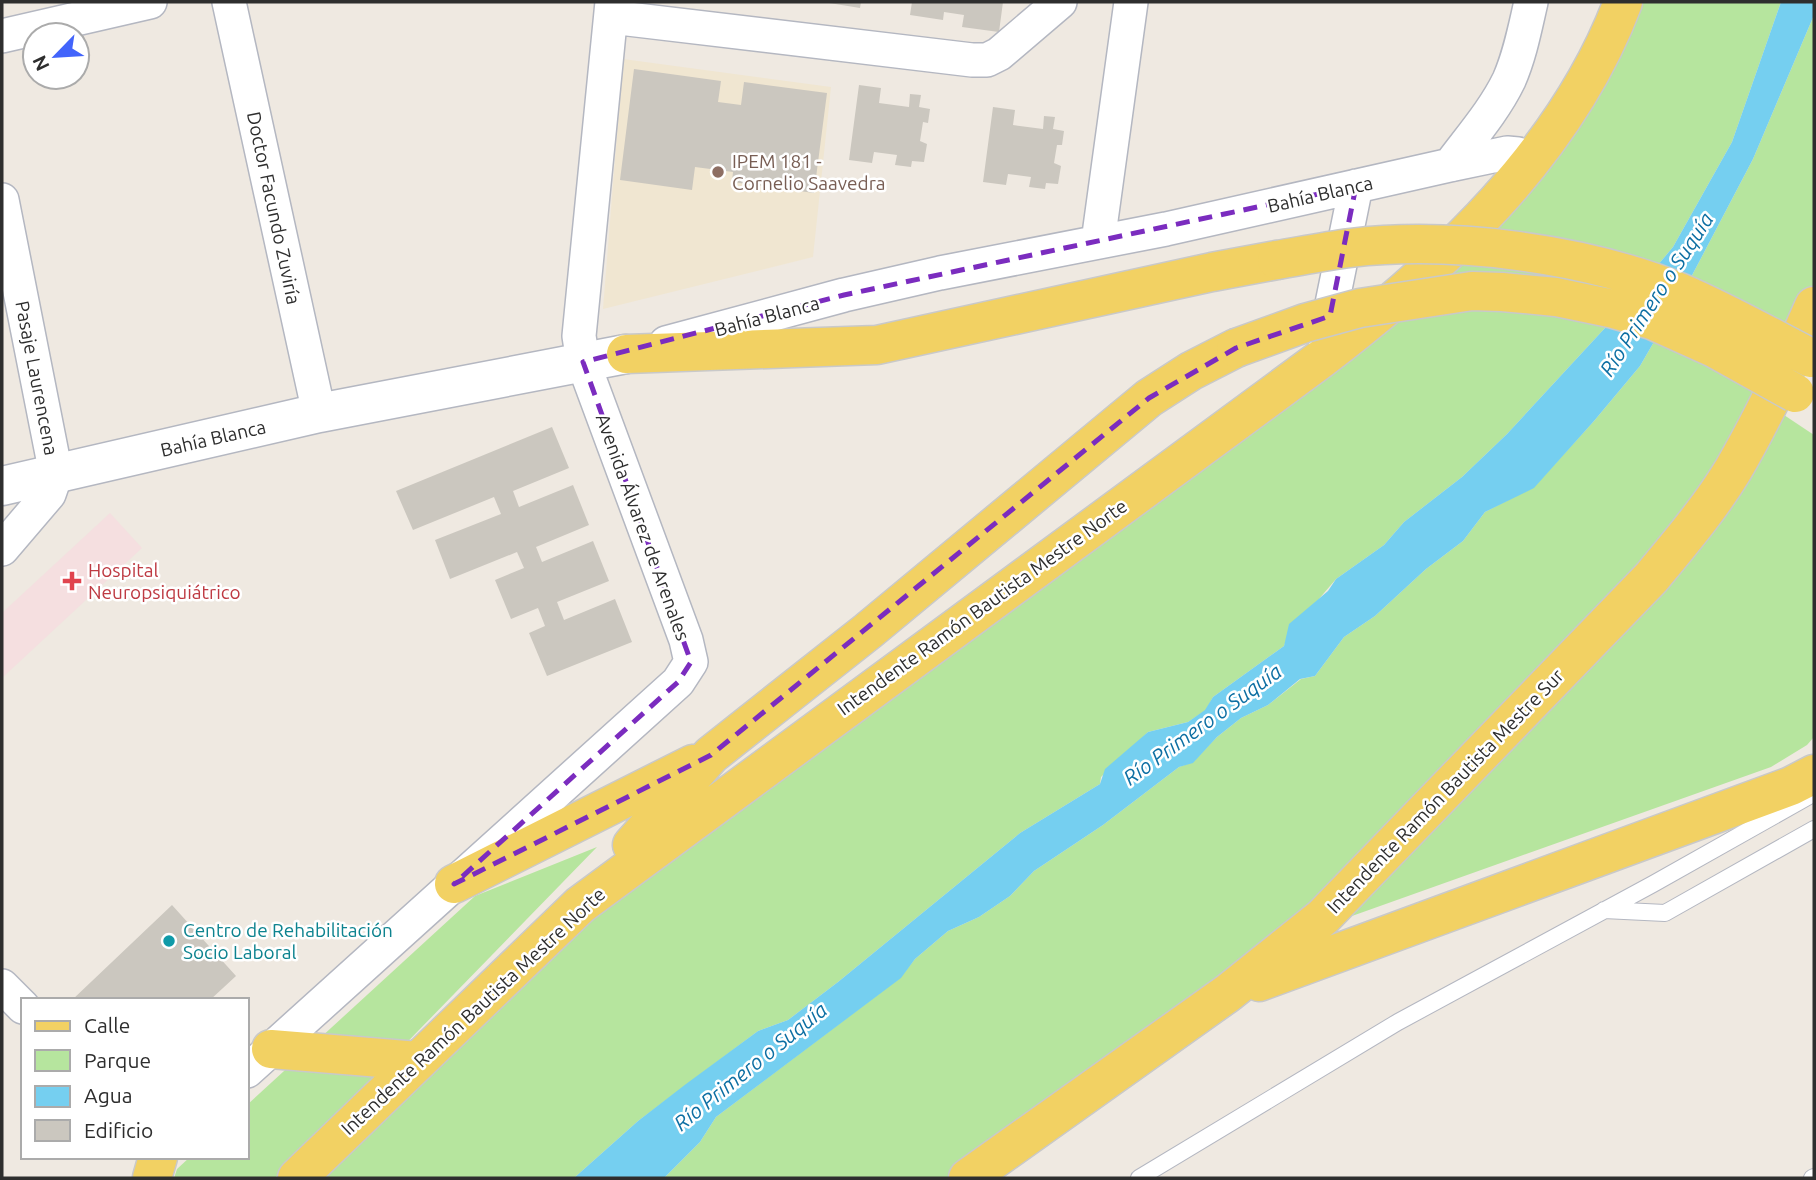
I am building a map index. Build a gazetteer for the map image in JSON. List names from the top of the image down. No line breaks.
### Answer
{"streets":{"main road":["Intendente Ramón Bautista Mestre Norte","Intendente Ramón Bautista Mestre Sur"],"street":["Bahía Blanca","Doctor Facundo Zuviría","Pasaje Laurencena","Avenida Álvarez de Arenales"]},"crossings":[["Bahía Blanca","Doctor Facundo Zuviría"],["Bahía Blanca","Pasaje Laurencena"],["Bahía Blanca","Avenida Álvarez de Arenales"],["Bahía Blanca","Intendente Ramón Bautista Mestre Norte"]],"water":["Río Primero o Suquía"],"places":{"other":["IPEM 181 - Cornelio Saavedra","Centro de Rehabilitación Socio Laboral"],"health":["Hospital Neuropsiquiátrico"]},"legend":["Calle","Parque","Agua","Edificio"],"north":"bottom left"}
